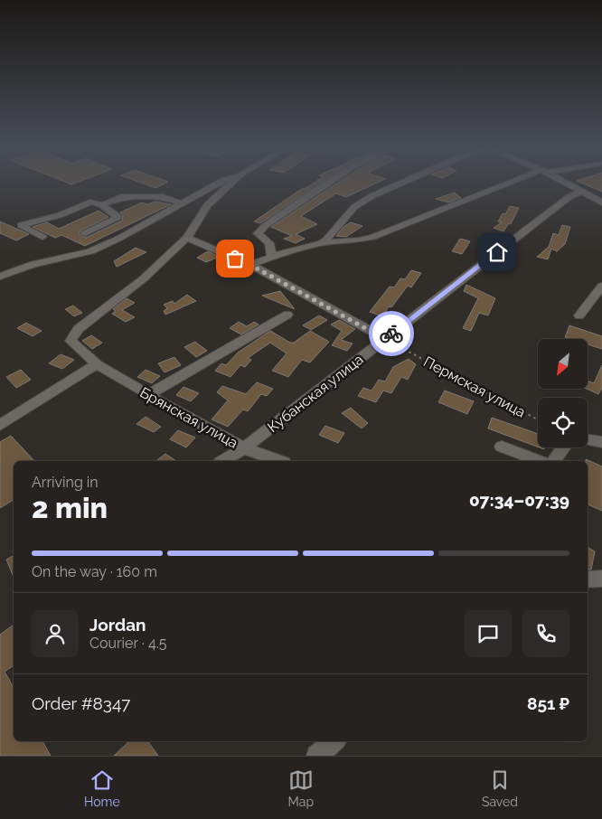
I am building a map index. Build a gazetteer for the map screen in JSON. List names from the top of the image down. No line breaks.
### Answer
{"streets":{"street":["Кубанская улица","Брянская улица"],"path":["Пермская улица"]},"crossings":[["Пермская улица","Кубанская улица"],["Кубанская улица","Брянская улица"]],"north":"bottom left","page":{"heading":["2 min","Arriving in","07:34–07:39"],"panel":["Jordan","Courier · 4.5","Order #8347","851 ₽"],"bar":"On the way · 160 m","tabs":["Home","Map","Saved"]}}
